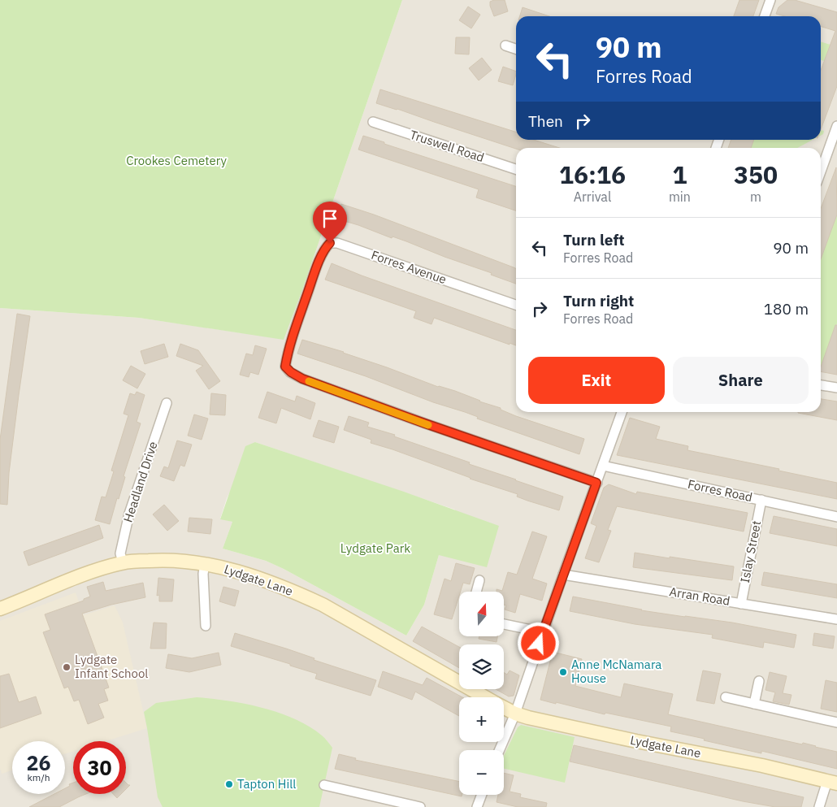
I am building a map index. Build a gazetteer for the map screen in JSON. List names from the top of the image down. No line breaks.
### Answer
{"streets":{"street":["Truswell Road","Forres Avenue","Headland Drive","Forres Road","Islay Street","Lydgate Lane","Arran Road"]},"crossings":[["Headland Drive","Lydgate Lane"],["Forres Road","Islay Street"],["Islay Street","Arran Road"]],"parks":["Crookes Cemetery","Lydgate Park"],"places":["Lydgate Infant School","Anne McNamara House","Tapton Hill"],"north":"top","page":{"turn":["90 m","Forres Road"],"then":"Then","eta":["16:16","Arrival","1","min","350","m"],"list":[{"name":"Turn left","note":"Forres Road","value":"90 m"},{"name":"Turn right","note":"Forres Road","value":"180 m"}],"buttons":["Exit","Share"],"map_buttons":["+","−"],"speed":"26 km/h","limit":"30"}}
